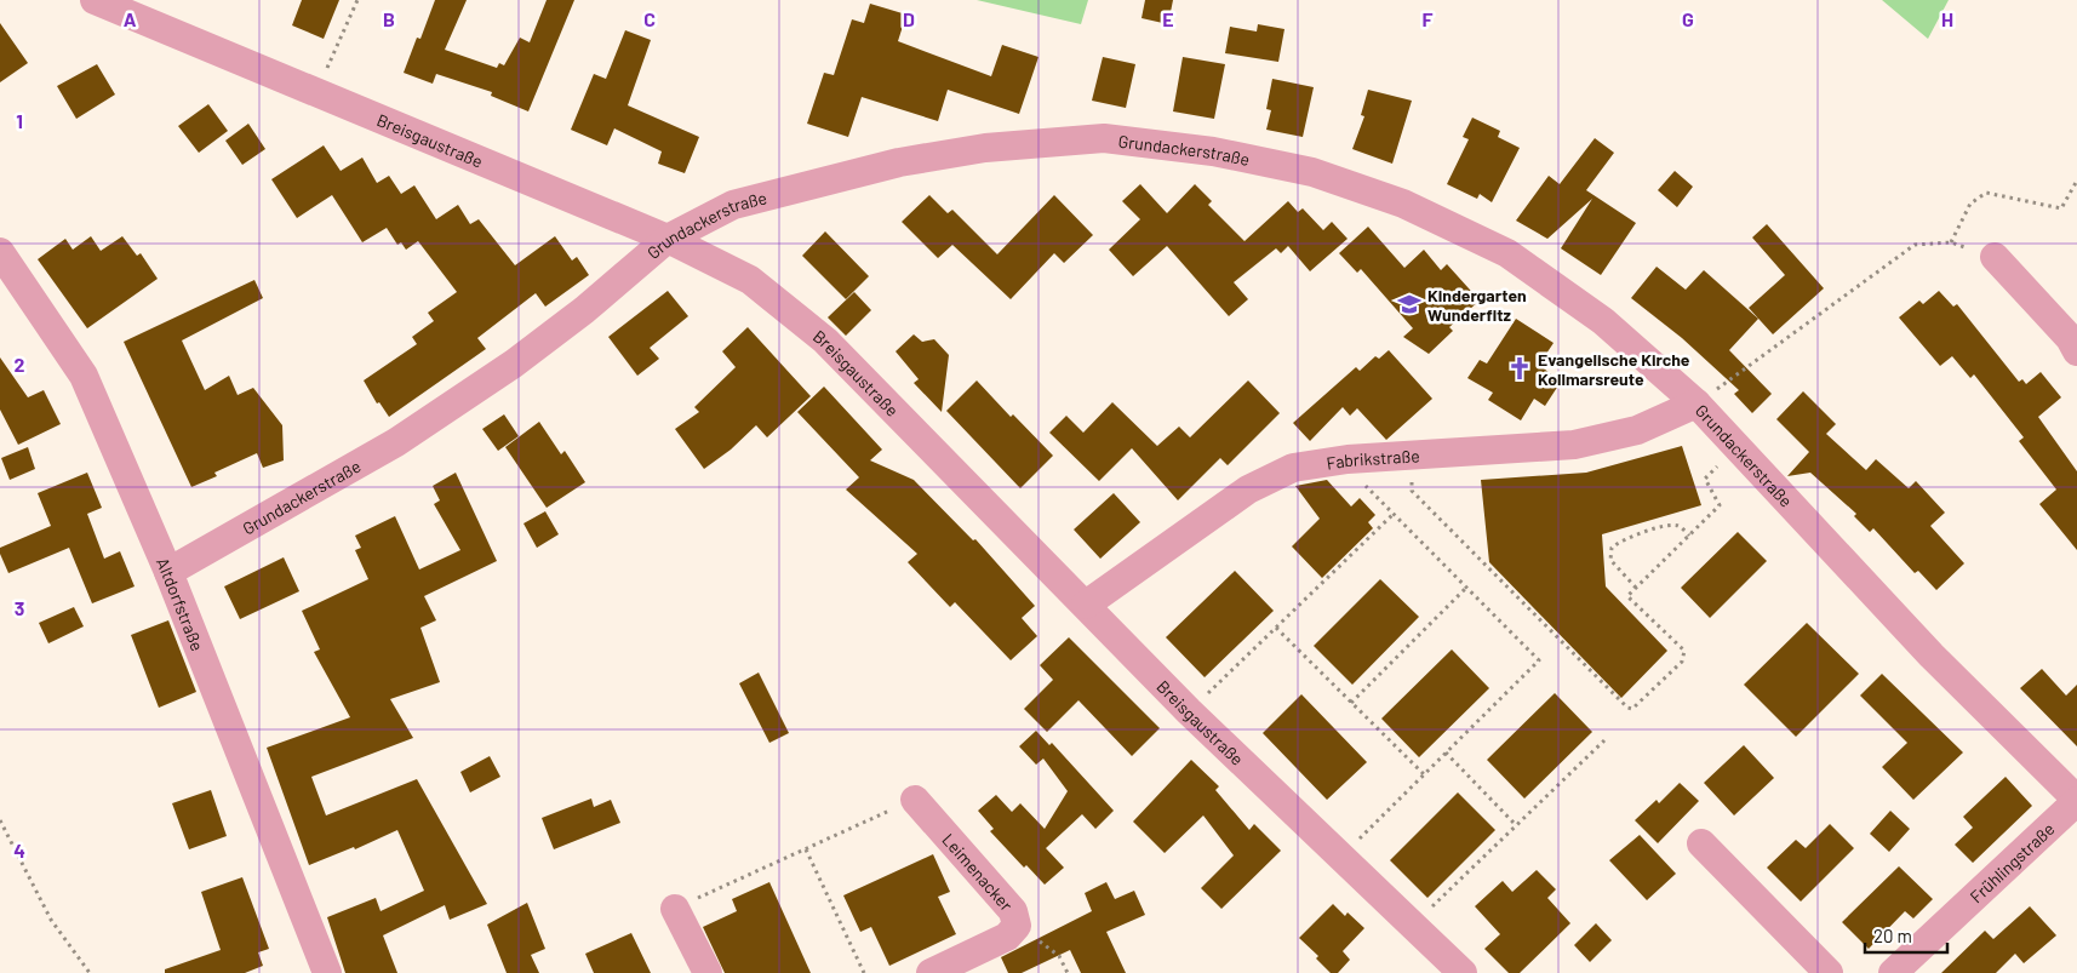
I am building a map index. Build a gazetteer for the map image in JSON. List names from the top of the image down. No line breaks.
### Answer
{"streets":{"street":["Breisgaustraße","Grundackerstraße","Fabrikstraße","Altdorfstraße","Frühlingstraße","Leimenacker"]},"crossings":[["Breisgaustraße","Grundackerstraße"],["Breisgaustraße","Fabrikstraße"],["Grundackerstraße","Fabrikstraße"],["Grundackerstraße","Altdorfstraße"],["Grundackerstraße","Frühlingstraße"]],"places":{"school or university":["Kindergarten Wunderfitz"],"church":["Evangelische Kirche Kollmarsreute"]},"scale_bar":"20 m","grid":{"columns":["A","B","C","D","E","F","G","H"],"rows":["1","2","3","4"]}}
